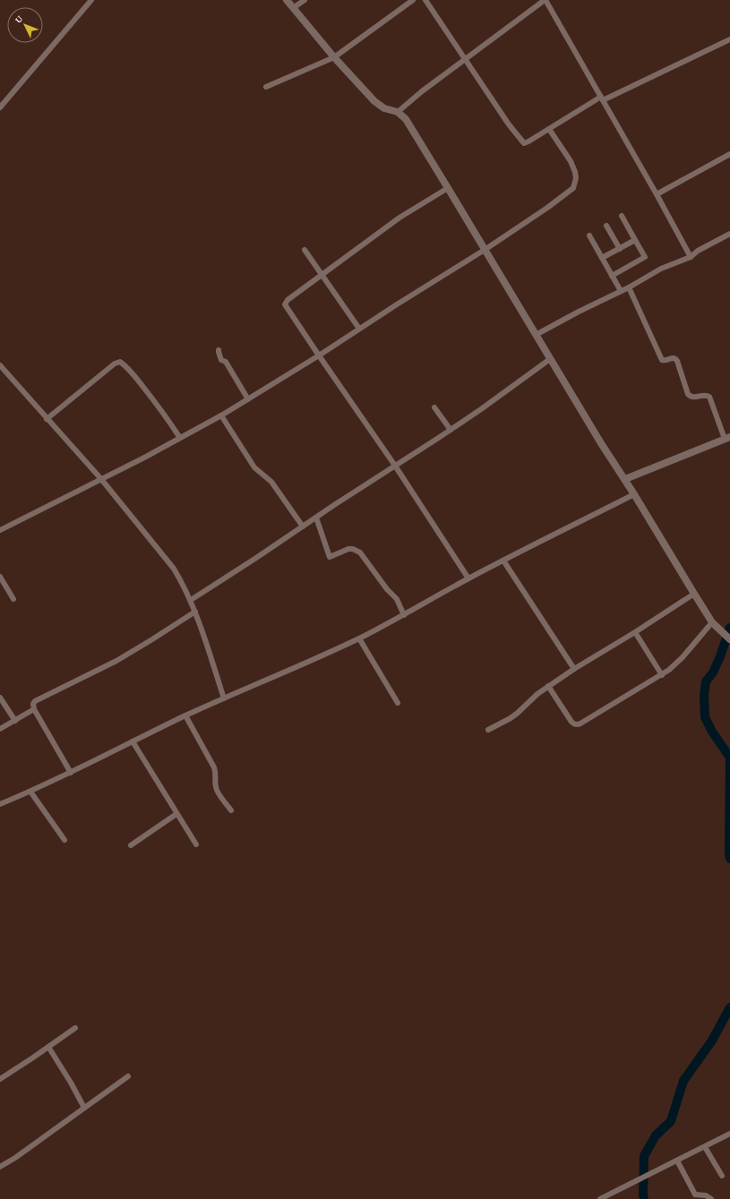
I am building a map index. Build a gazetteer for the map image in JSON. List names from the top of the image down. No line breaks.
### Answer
{"north":"top left"}
